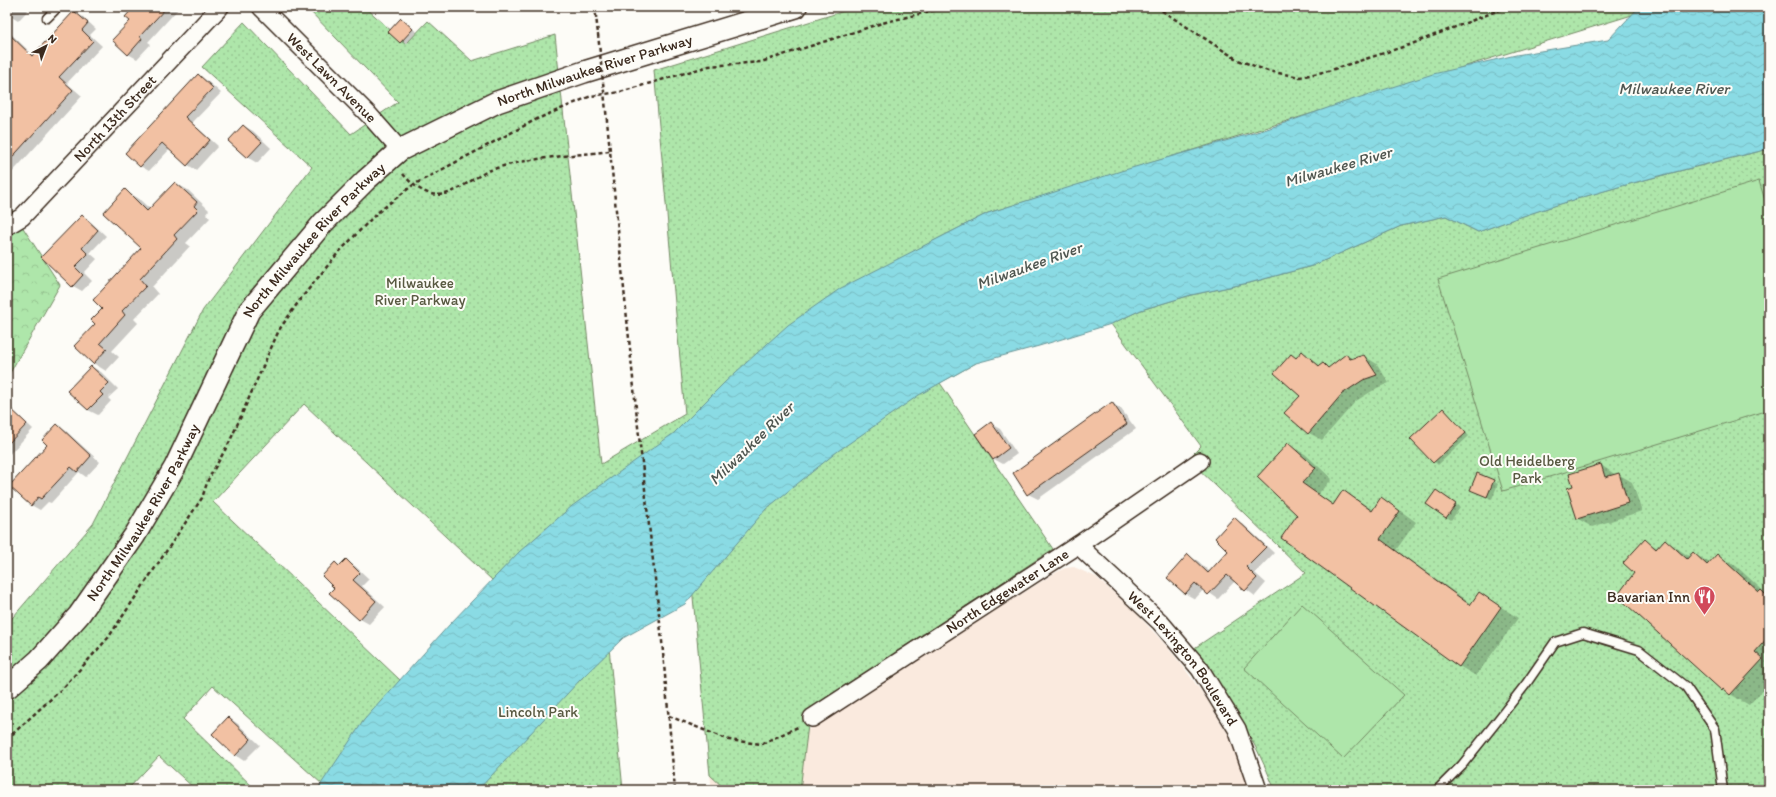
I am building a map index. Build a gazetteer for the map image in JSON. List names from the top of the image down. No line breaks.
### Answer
{"streets":{"street":["North Milwaukee River Parkway","West Lawn Avenue","North 13th Street","North Edgewater Lane","West Lexington Boulevard"]},"crossings":[["North Milwaukee River Parkway","West Lawn Avenue"],["North Edgewater Lane","West Lexington Boulevard"]],"water":["Milwaukee River"],"parks":["Milwaukee River Parkway","Old Heidelberg Park","Lincoln Park"],"places":{"restaurant":["Bavarian Inn"]},"north":"top right"}
